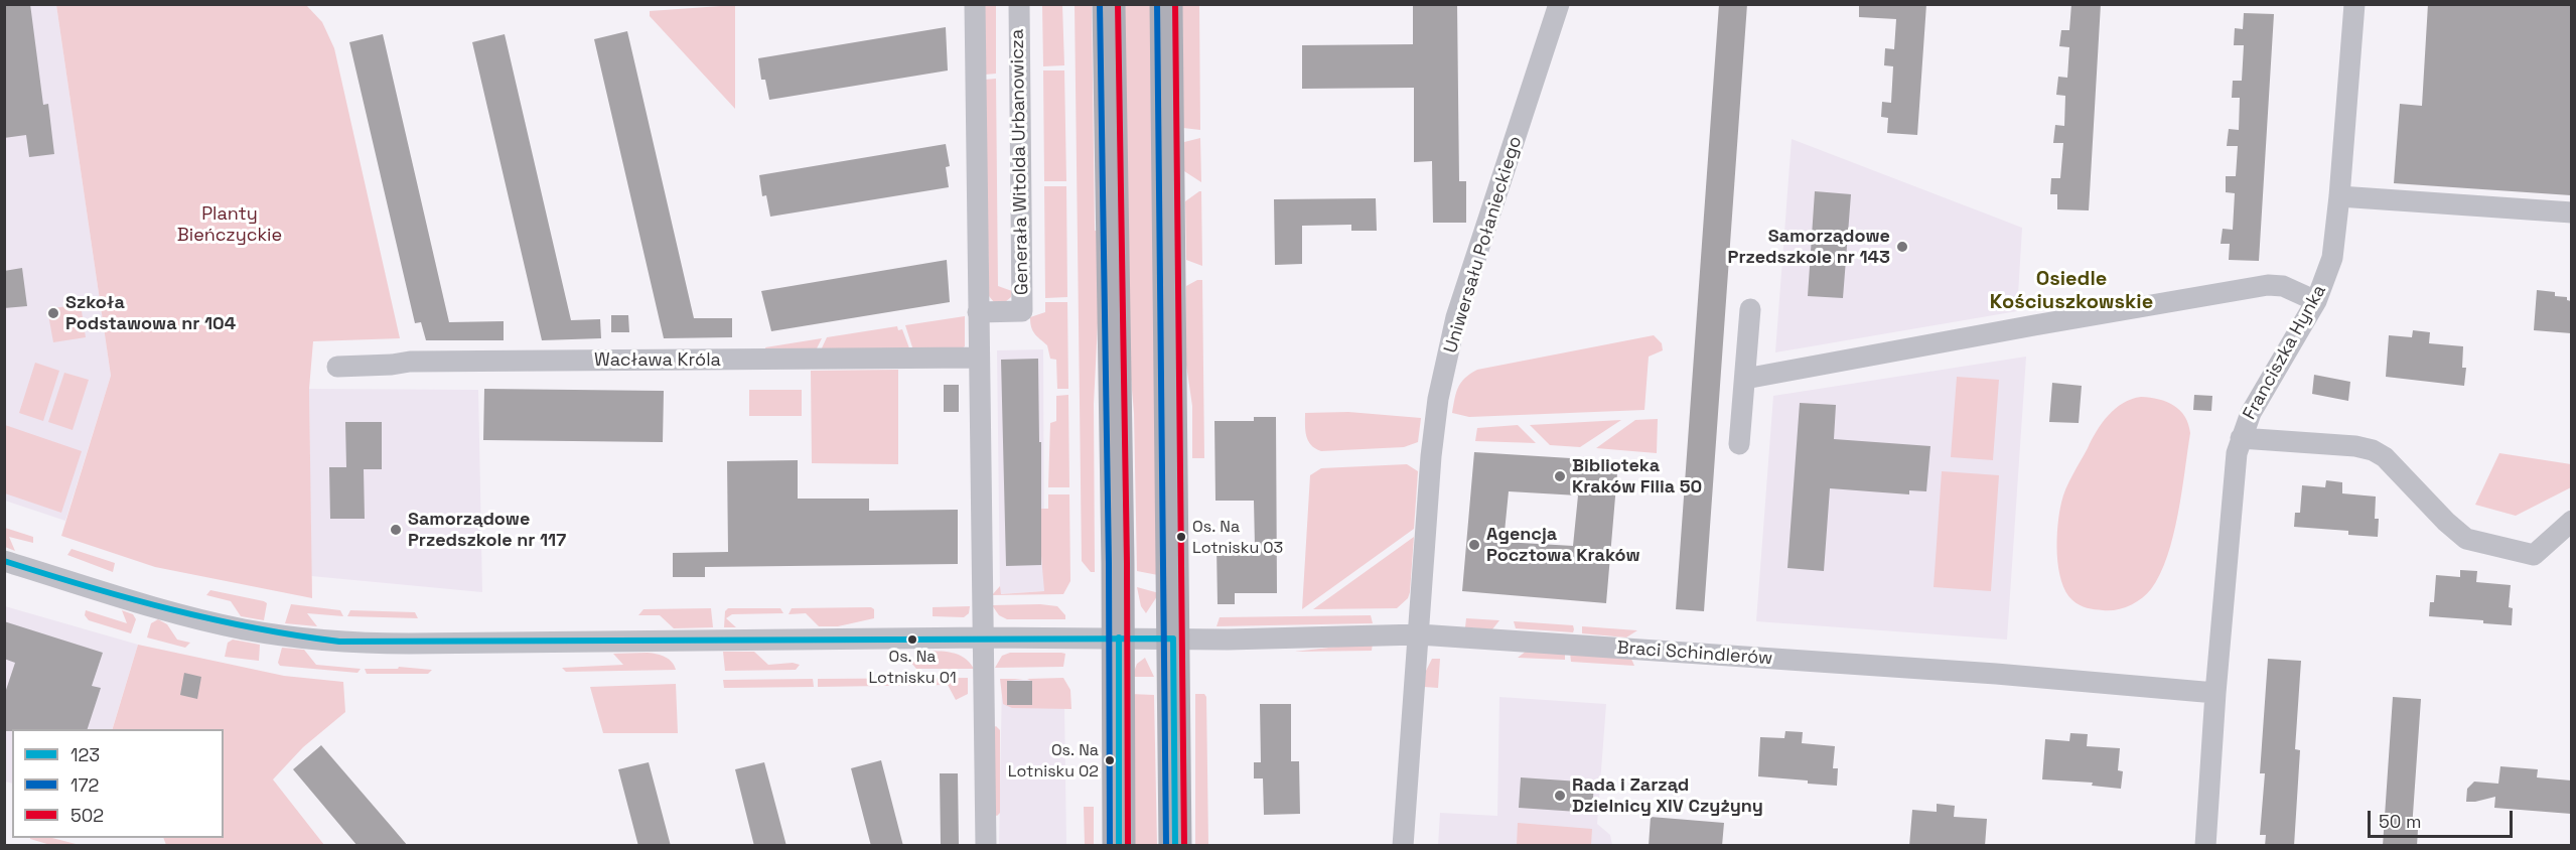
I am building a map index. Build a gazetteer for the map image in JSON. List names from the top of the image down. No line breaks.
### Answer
{"streets":{"street":["Generała Witolda Urbanowicza","Uniwersału Połanieckiego","Franciszka Hynka","Wacława Króla","Braci Schindlerów"]},"crossings":[["Uniwersału Połanieckiego","Braci Schindlerów"],["Franciszka Hynka","Braci Schindlerów"]],"districts":["Osiedle Kościuszkowskie"],"parks":["Planty Bieńczyckie"],"places":["Samorządowe Przedszkole nr 143","Szkoła Podstawowa nr 104","Biblioteka Kraków Filia 50","Samorządowe Przedszkole nr 117","Os. Na Lotnisku 03","Agencja Pocztowa Kraków","Os. Na Lotnisku 01","Os. Na Lotnisku 02","Rada i Zarząd Dzielnicy XIV Czyżyny"],"lines":["transit line 172","transit line 502","transit line 123"],"legend":["123","172","502"],"scale_bar":"50 m"}
